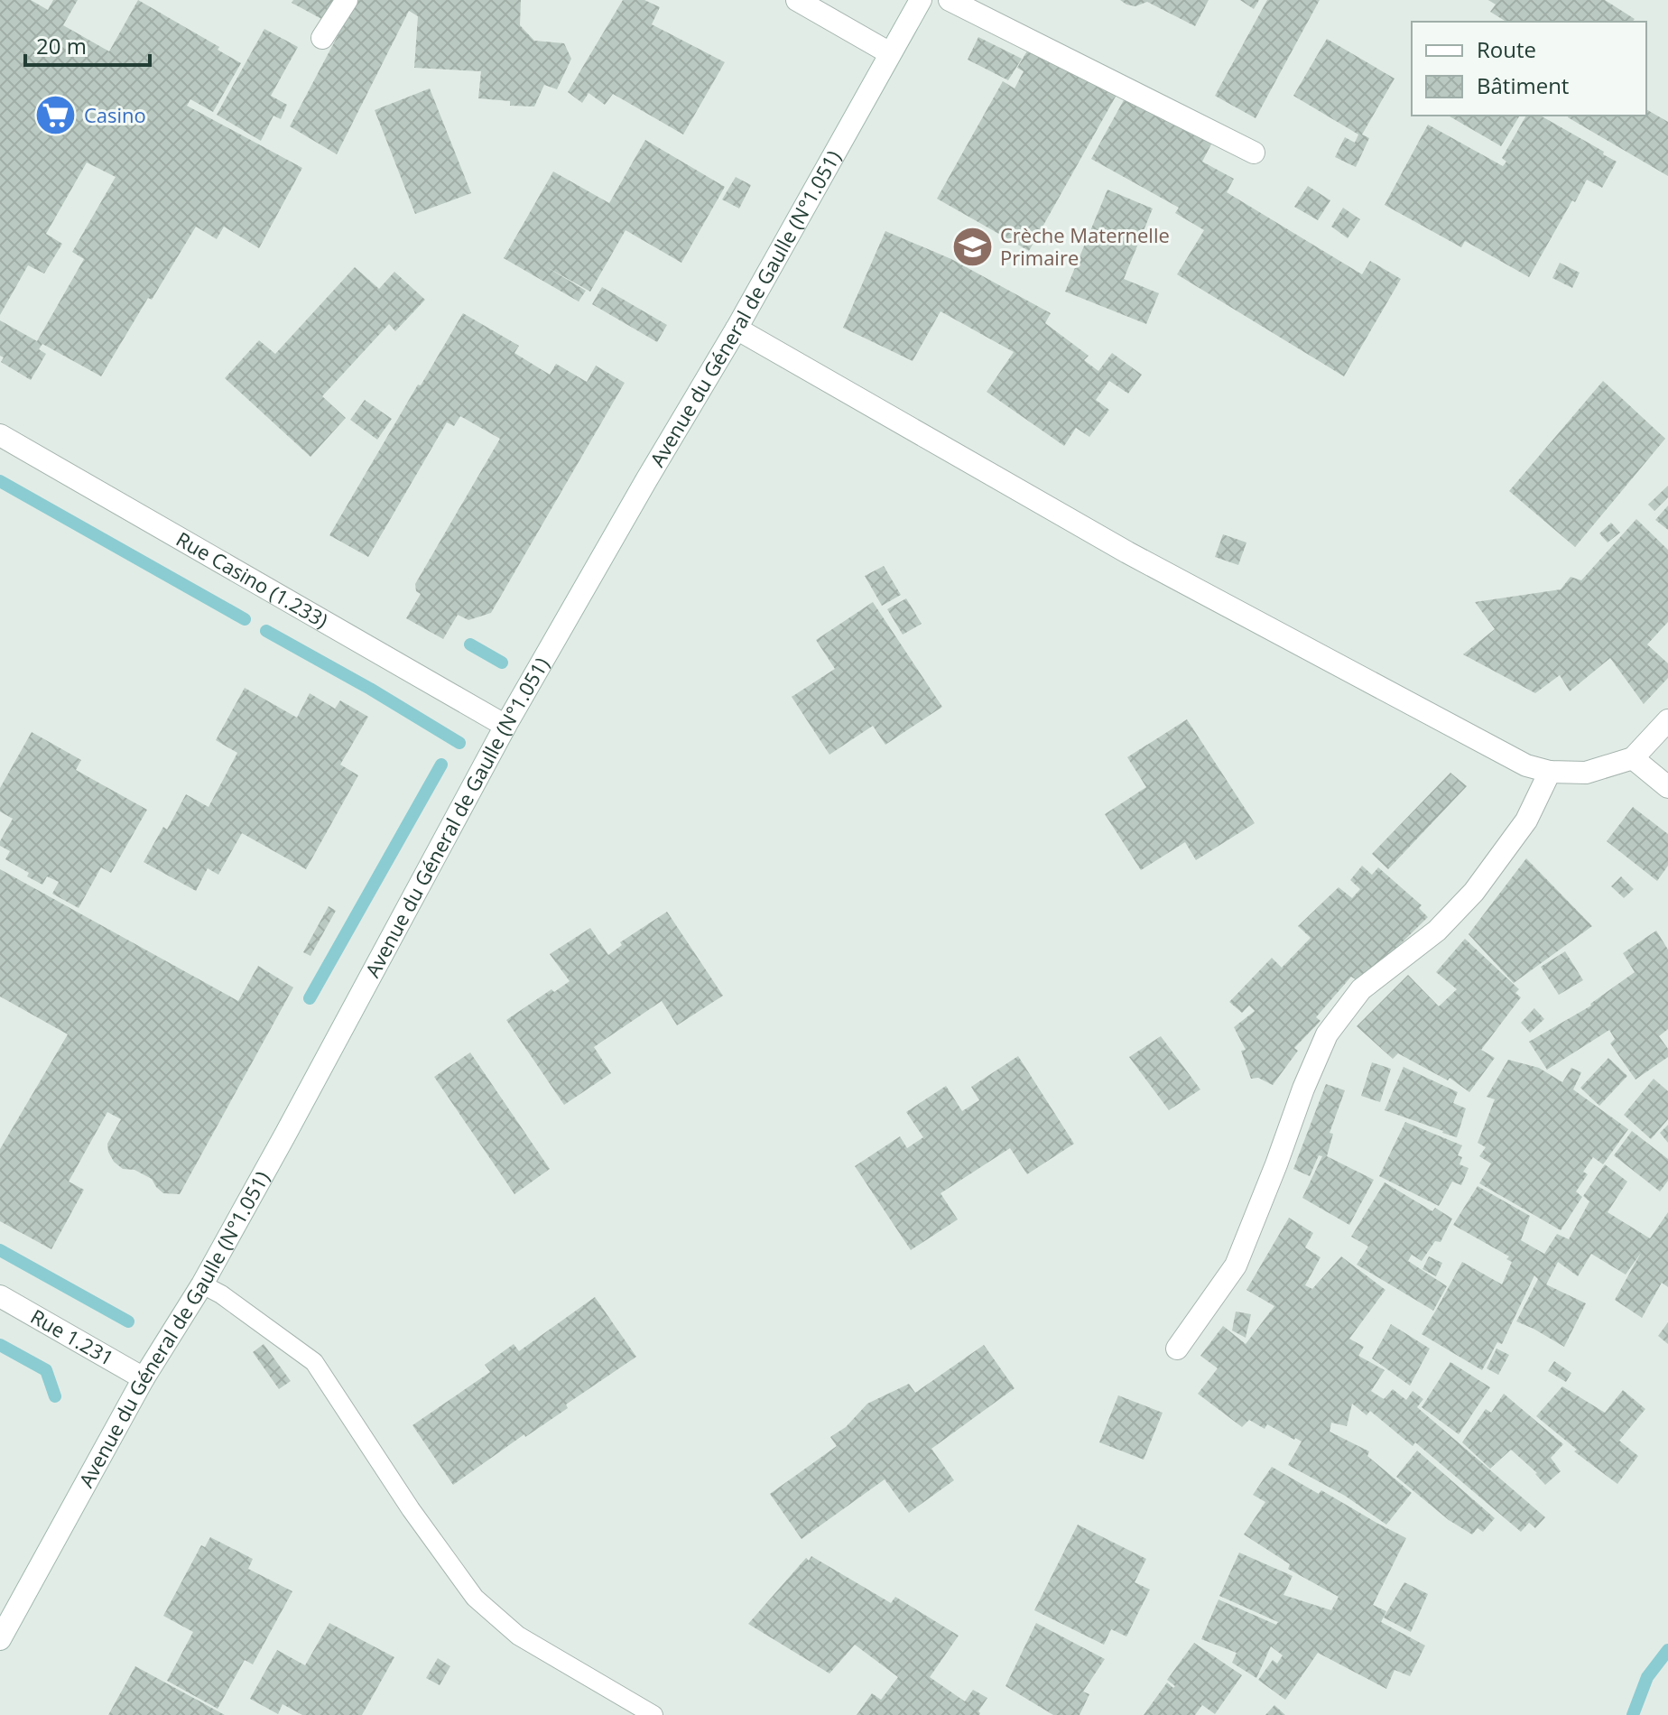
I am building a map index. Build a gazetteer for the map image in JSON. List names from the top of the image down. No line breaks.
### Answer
{"streets":{"street":["Avenue du Géneral de Gaulle (N°1.051)","Rue Casino (1.233)","Rue 1.231"]},"crossings":[["Avenue du Géneral de Gaulle (N°1.051)","Rue Casino (1.233)"],["Avenue du Géneral de Gaulle (N°1.051)","Rue 1.231"]],"places":{"supermarket":["Casino"],"school or university":["Crèche Maternelle Primaire"]},"legend":["Route","Bâtiment"],"scale_bar":"20 m"}
